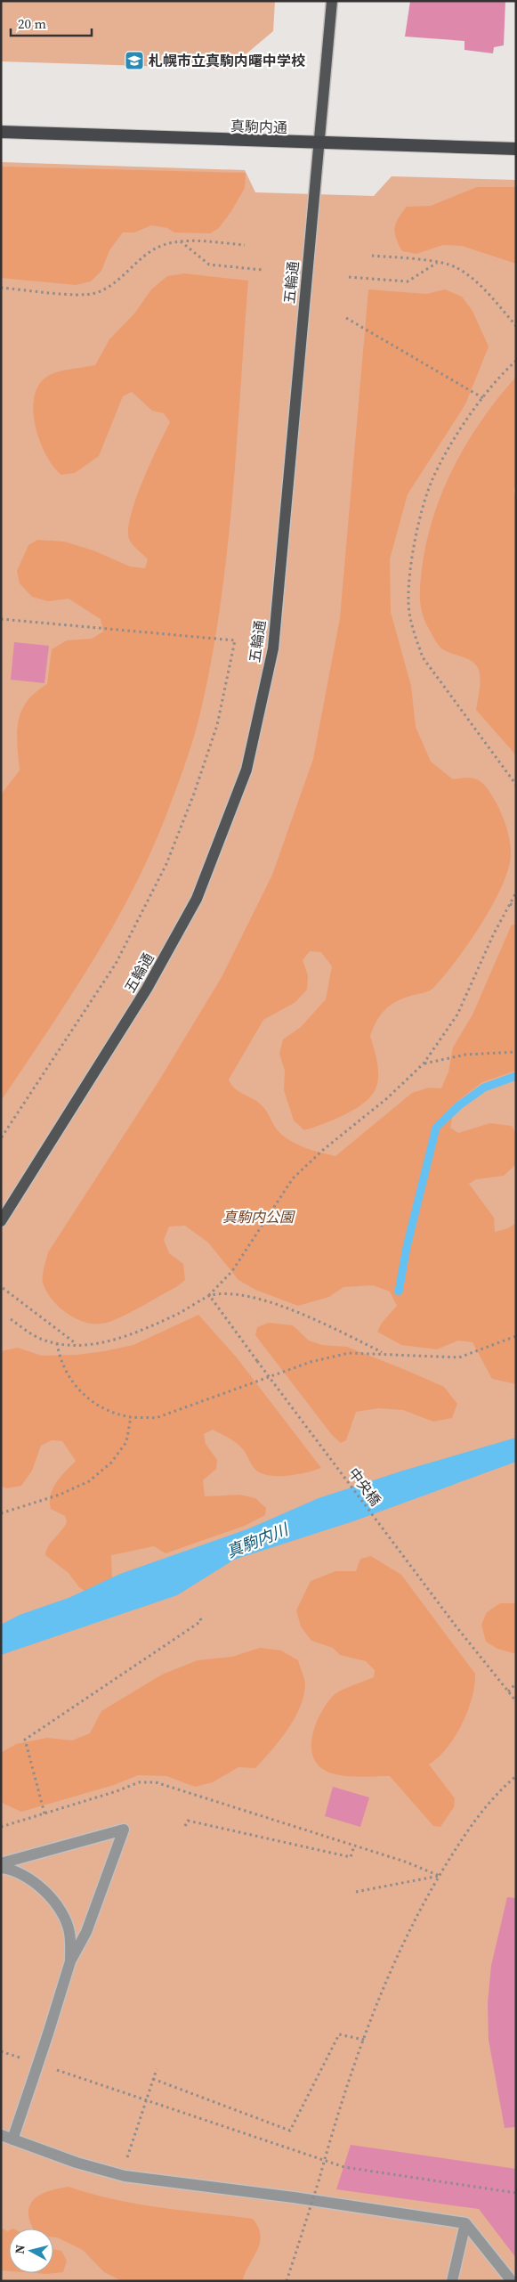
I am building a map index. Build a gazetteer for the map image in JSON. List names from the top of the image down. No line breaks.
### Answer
{"streets":{"highway":["真駒内通"],"main road":["五輪通"],"path":["中央橋"]},"crossings":[["真駒内通","五輪通"]],"water":["真駒内川"],"parks":["真駒内公園"],"places":{"school or university":["札幌市立真駒内曙中学校"]},"scale_bar":"20 m","north":"left"}
